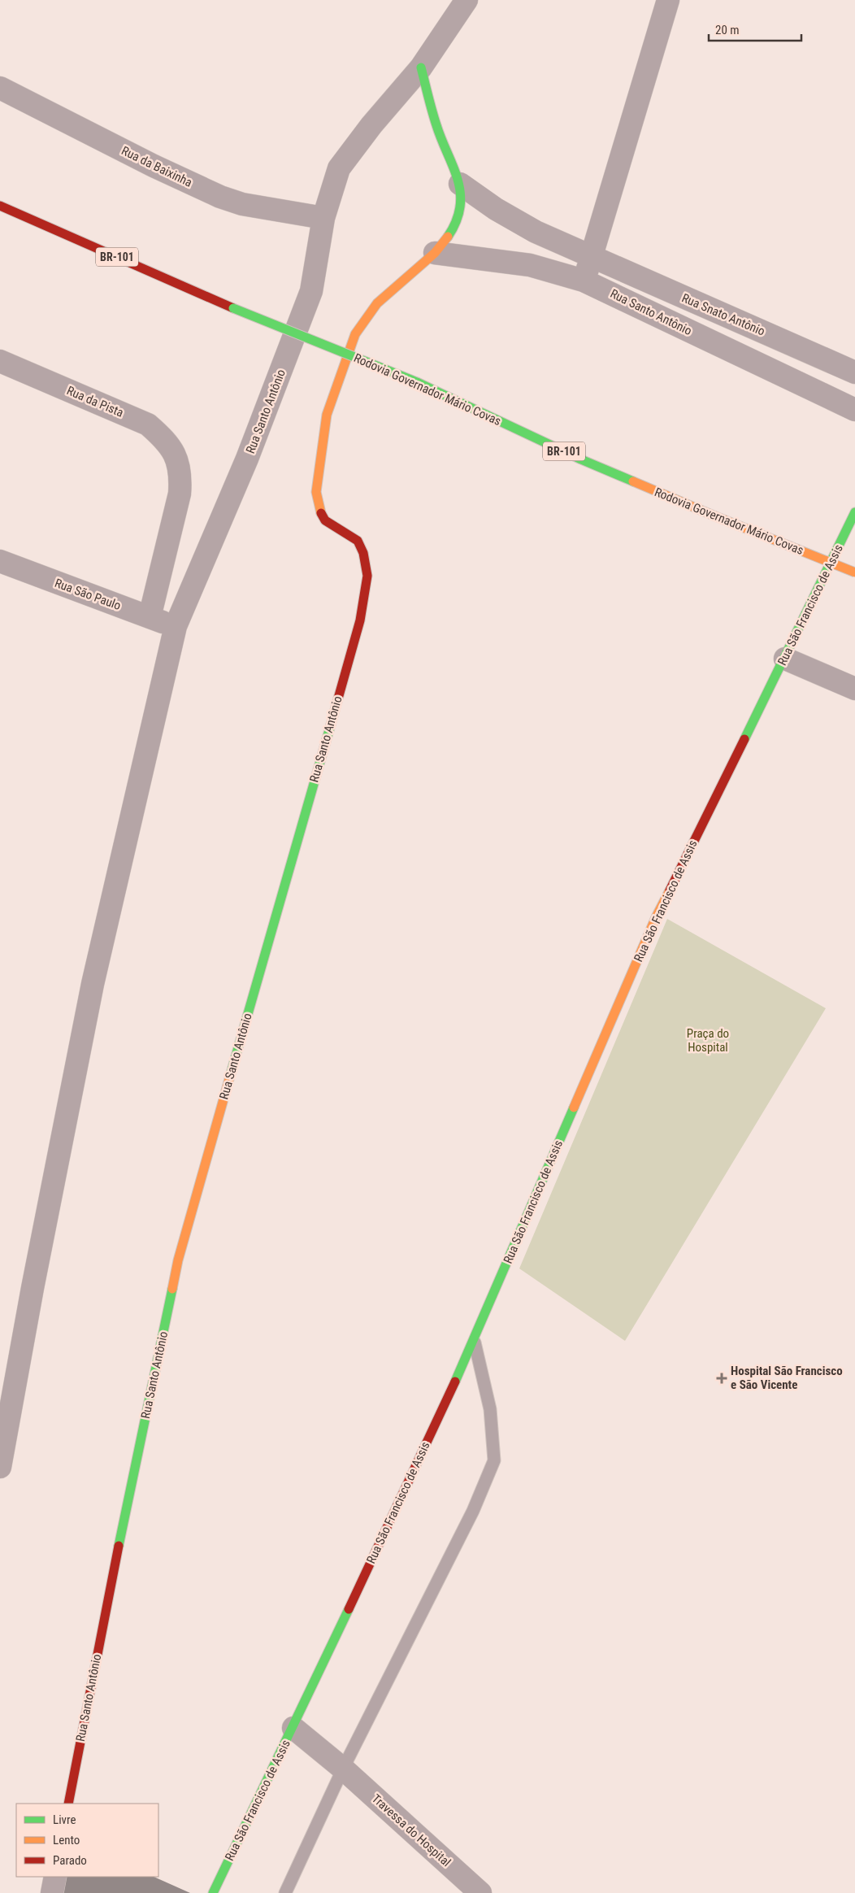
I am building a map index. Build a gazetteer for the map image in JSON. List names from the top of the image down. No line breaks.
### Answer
{"streets":{"main road":["BR-101","Rua Santo Antônio","Rodovia Governador Mário Covas","Rua São Francisco de Assis"],"street":["Rua da Baixinha","Rua Snato Antônio","Rua da Pista","Rua São Paulo","Travessa do Hospital"]},"crossings":[["Rua da Baixinha","Rua Santo Antônio"],["Rua Santo Antônio","Rua São Paulo"],["Rua da Pista","Rua São Paulo"],["Rua São Francisco de Assis","Travessa do Hospital"]],"parks":["Praça do Hospital"],"places":{"health":["Hospital São Francisco e São Vicente"]},"legend":["Livre","Lento","Parado"],"scale_bar":"20 m"}
